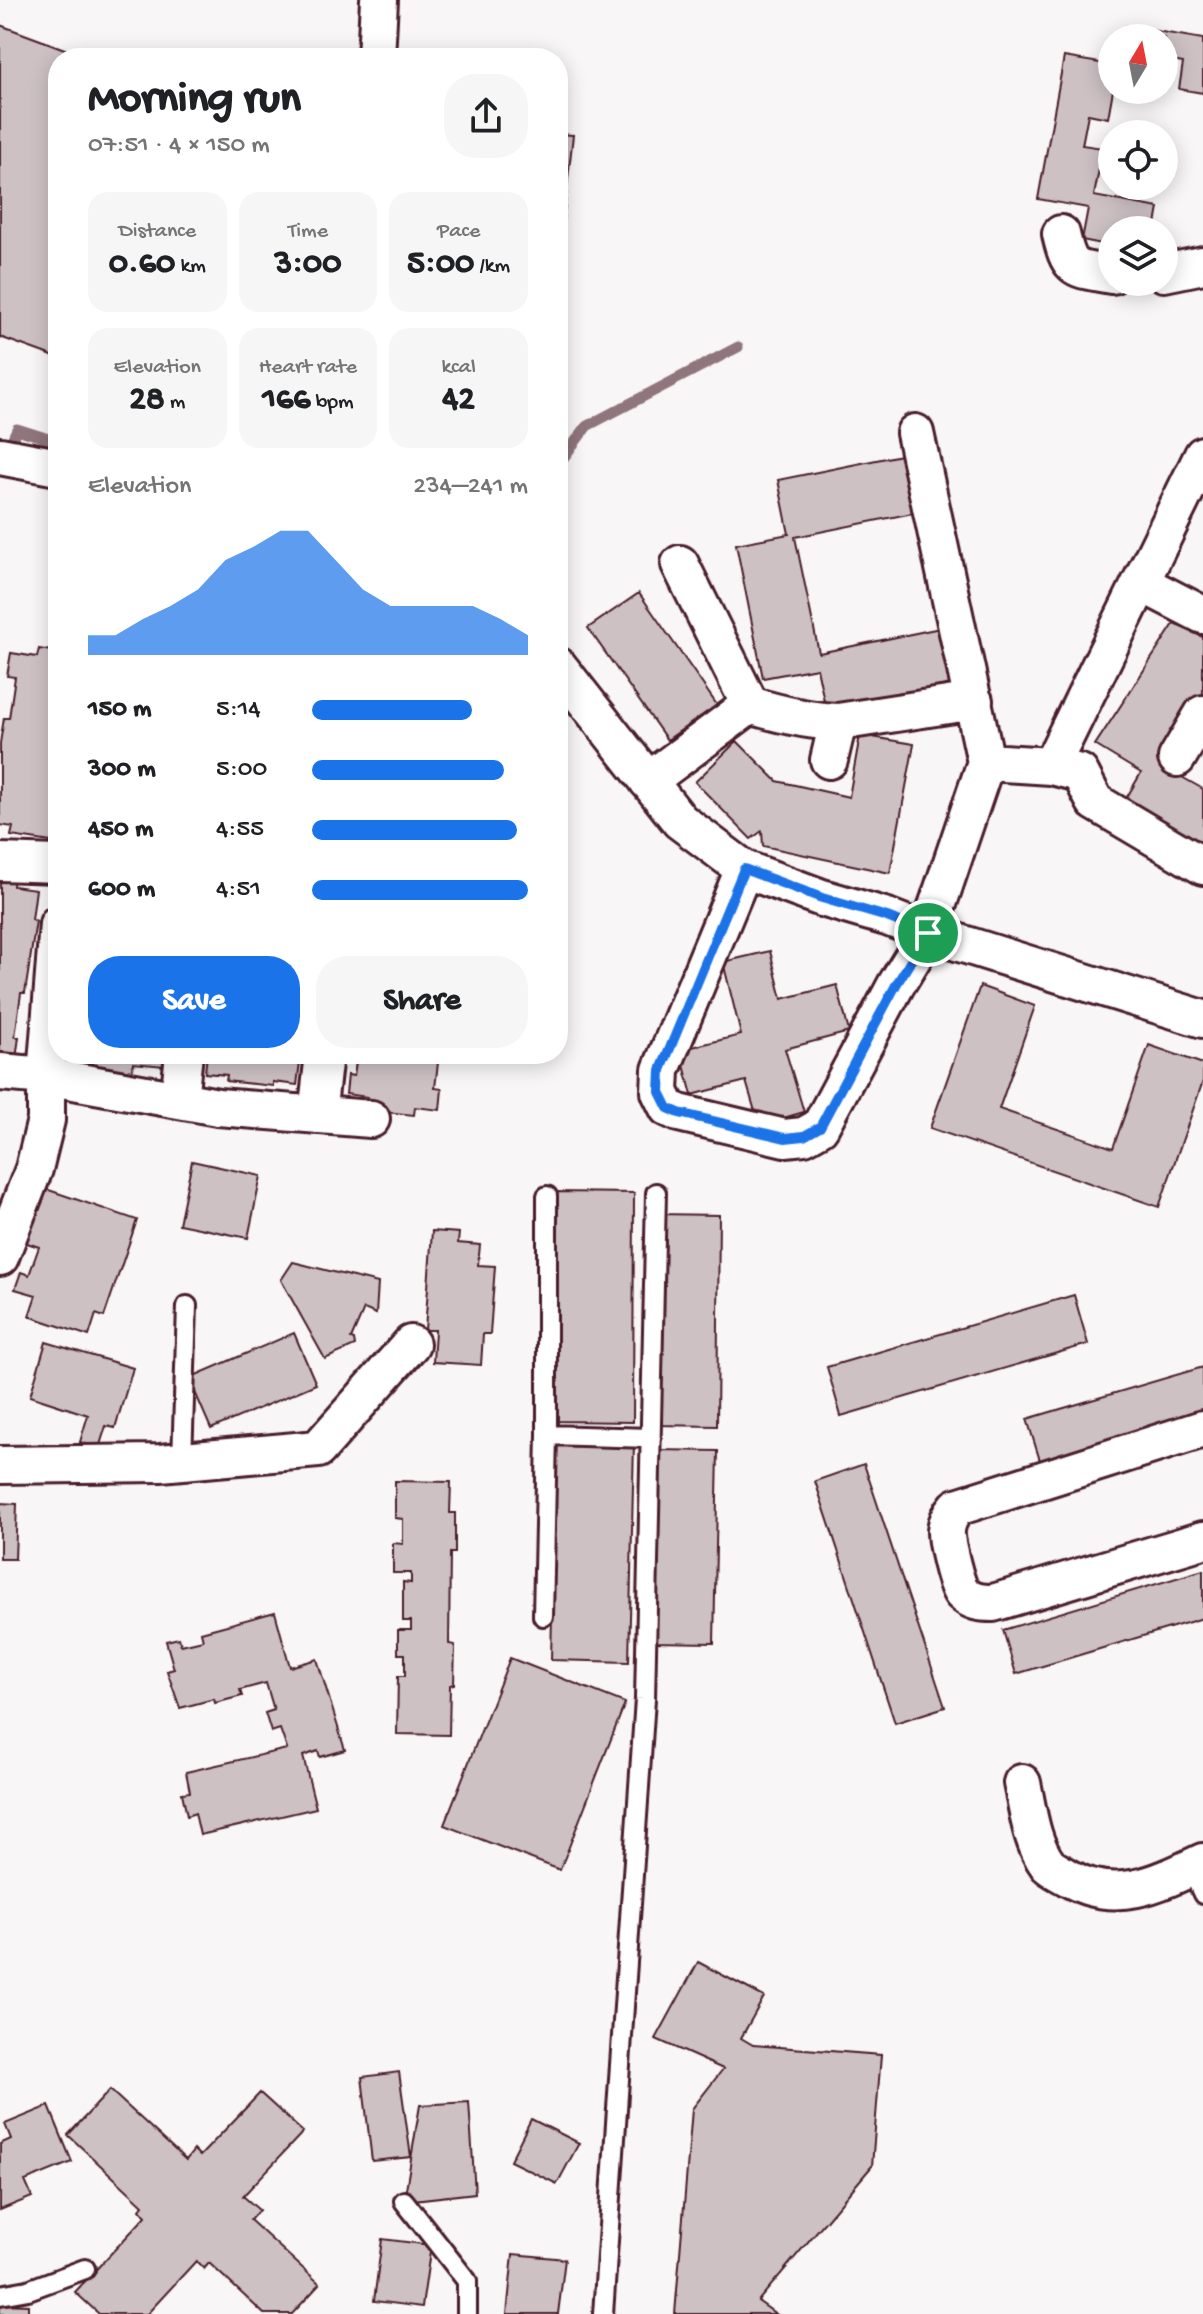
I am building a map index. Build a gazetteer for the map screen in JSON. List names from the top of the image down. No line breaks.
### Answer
{"north":"top","page":{"heading":["Morning run","07:51 · 4 × 150 m"],"stats":[["Distance","0.60 km"],["Time","3:00"],["Pace","5:00 /km"],["Elevation","28 m"],["Heart rate","166 bpm"],["kcal","42"]],"chart":["Elevation","234–241 m"],"list":[{"name":"150 m","note":"5:14"},{"name":"300 m","note":"5:00"},{"name":"450 m","note":"4:55"},{"name":"600 m","note":"4:51"}],"buttons":["Save","Share"]}}
